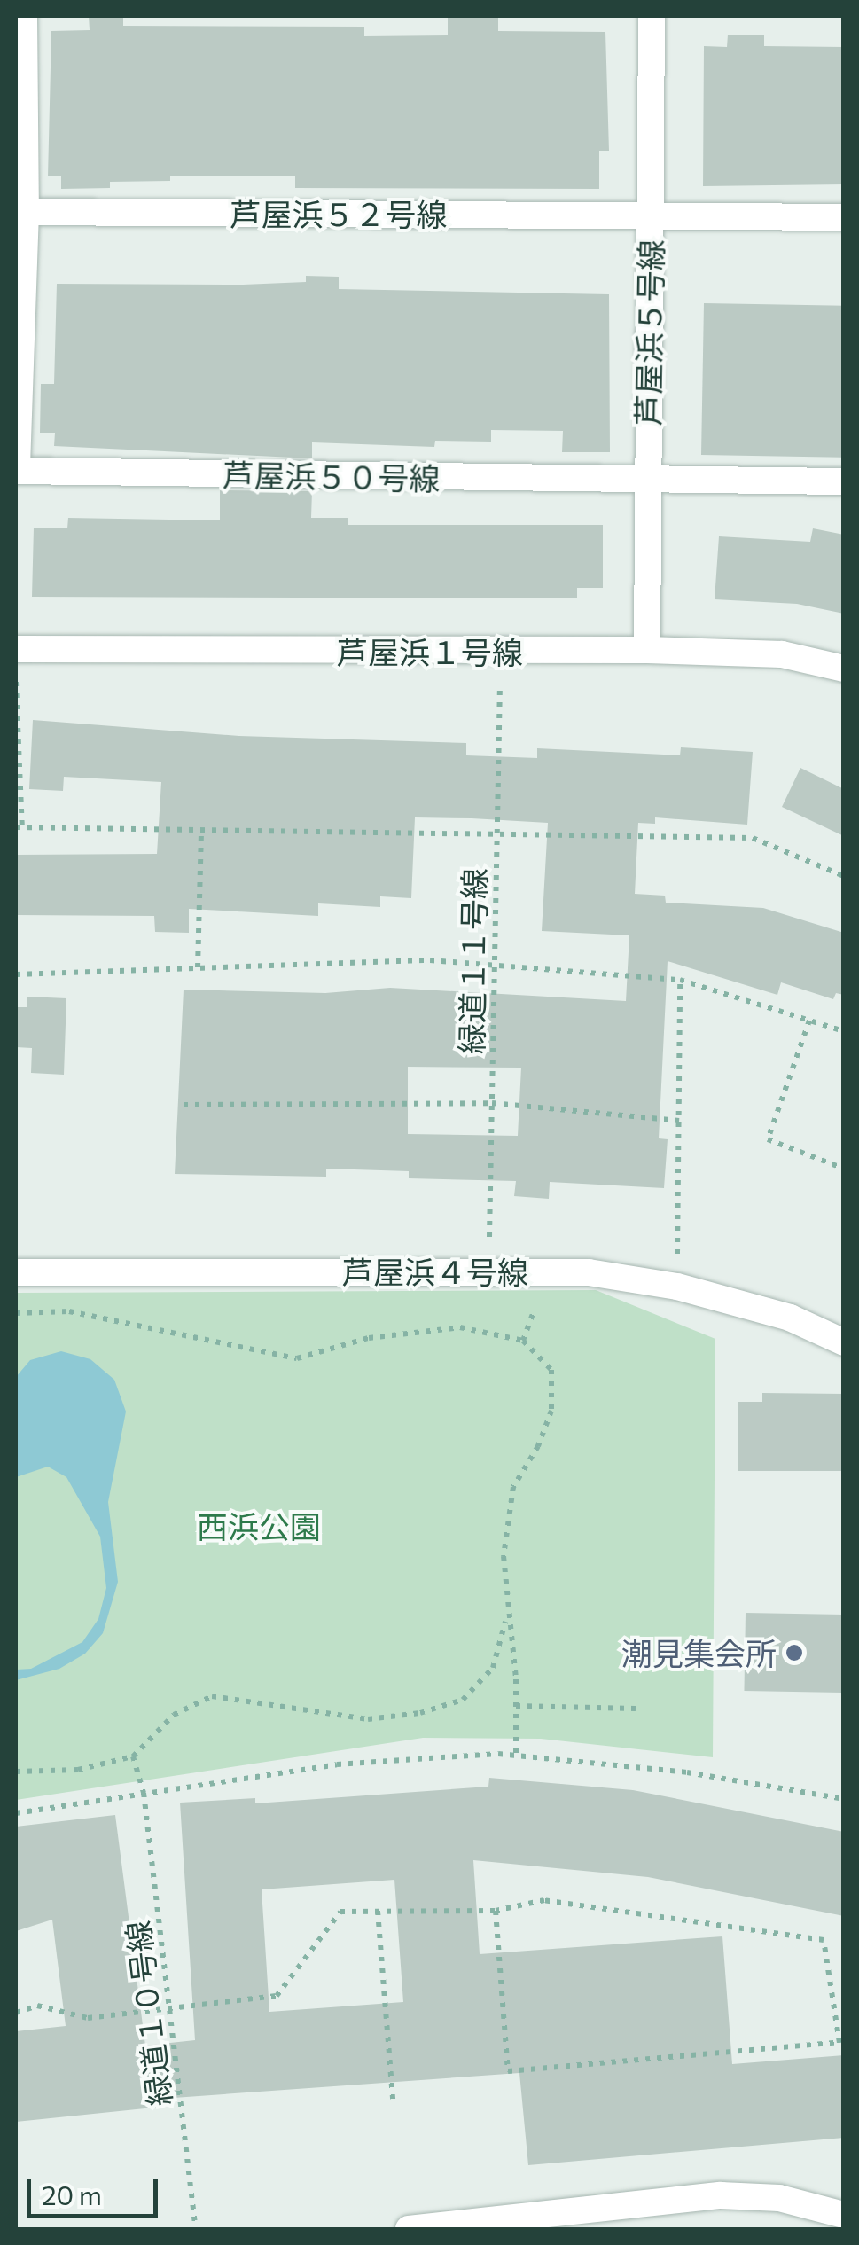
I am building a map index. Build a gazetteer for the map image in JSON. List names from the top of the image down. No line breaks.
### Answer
{"streets":{"street":["芦屋浜５２号線","芦屋浜５号線","芦屋浜５０号線","芦屋浜１号線","芦屋浜４号線"],"path":["緑道１１号線","緑道１０号線"]},"crossings":[["芦屋浜５２号線","芦屋浜５号線"],["芦屋浜５号線","芦屋浜５０号線"],["芦屋浜５号線","芦屋浜１号線"],["芦屋浜１号線","緑道１１号線"],["緑道１１号線","芦屋浜４号線"]],"parks":["西浜公園"],"places":["潮見集会所"],"scale_bar":"20 m"}
